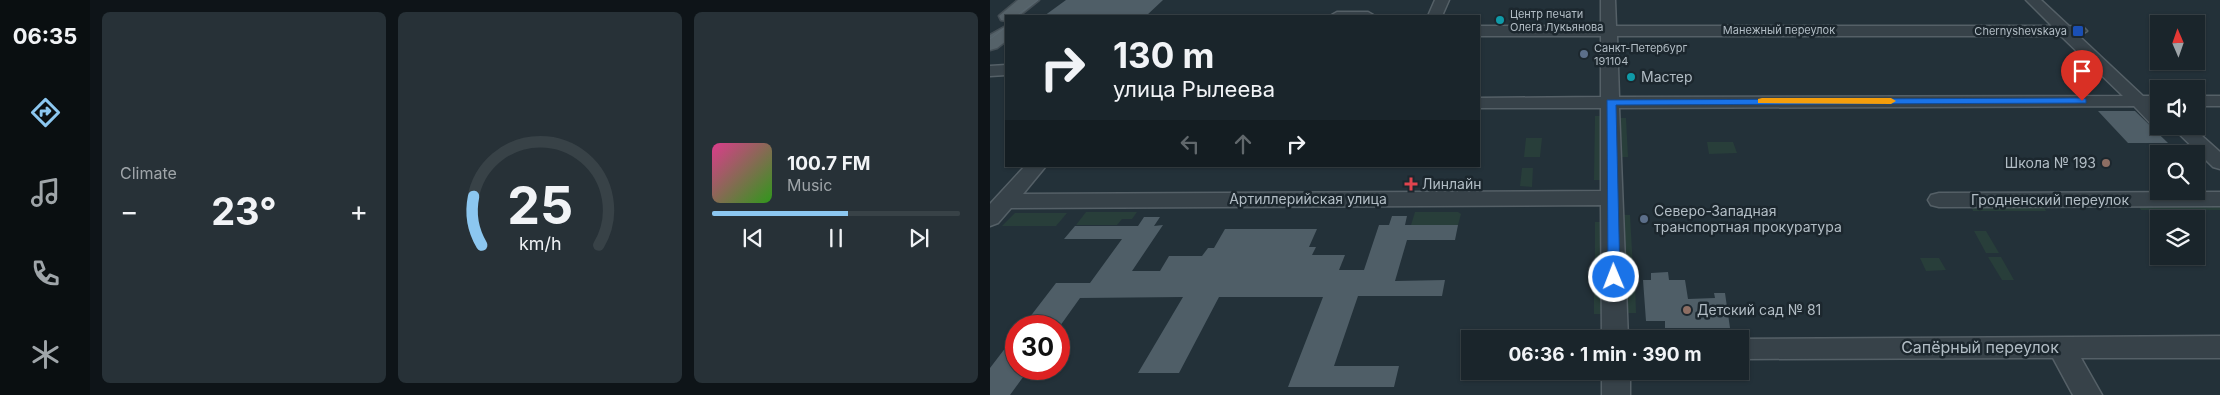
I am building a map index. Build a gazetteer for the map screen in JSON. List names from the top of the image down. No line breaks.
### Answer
{"streets":{"street":["Манежный переулок","Артиллерийская улица","Гродненский переулок","Сапёрный переулок"]},"places":{"other":["Центр печати Олега Лукьянова","Санкт-Петербург 191104","Мастер","Школа № 193","Северо-Западная транспортная прокуратура","Детский сад № 81"],"transit":["Chernyshevskaya"],"health":["Линлайн"]},"north":"top","page":{"tabs":"06:35","tile":"Climate","turn":["130 m","улица Рылеева"],"song":["100.7 FM","Music"],"heat":["−","23°","+"],"limit":"30","trip":"06:36 · 1 min · 390 m","gauge":["25","km/h"]}}
